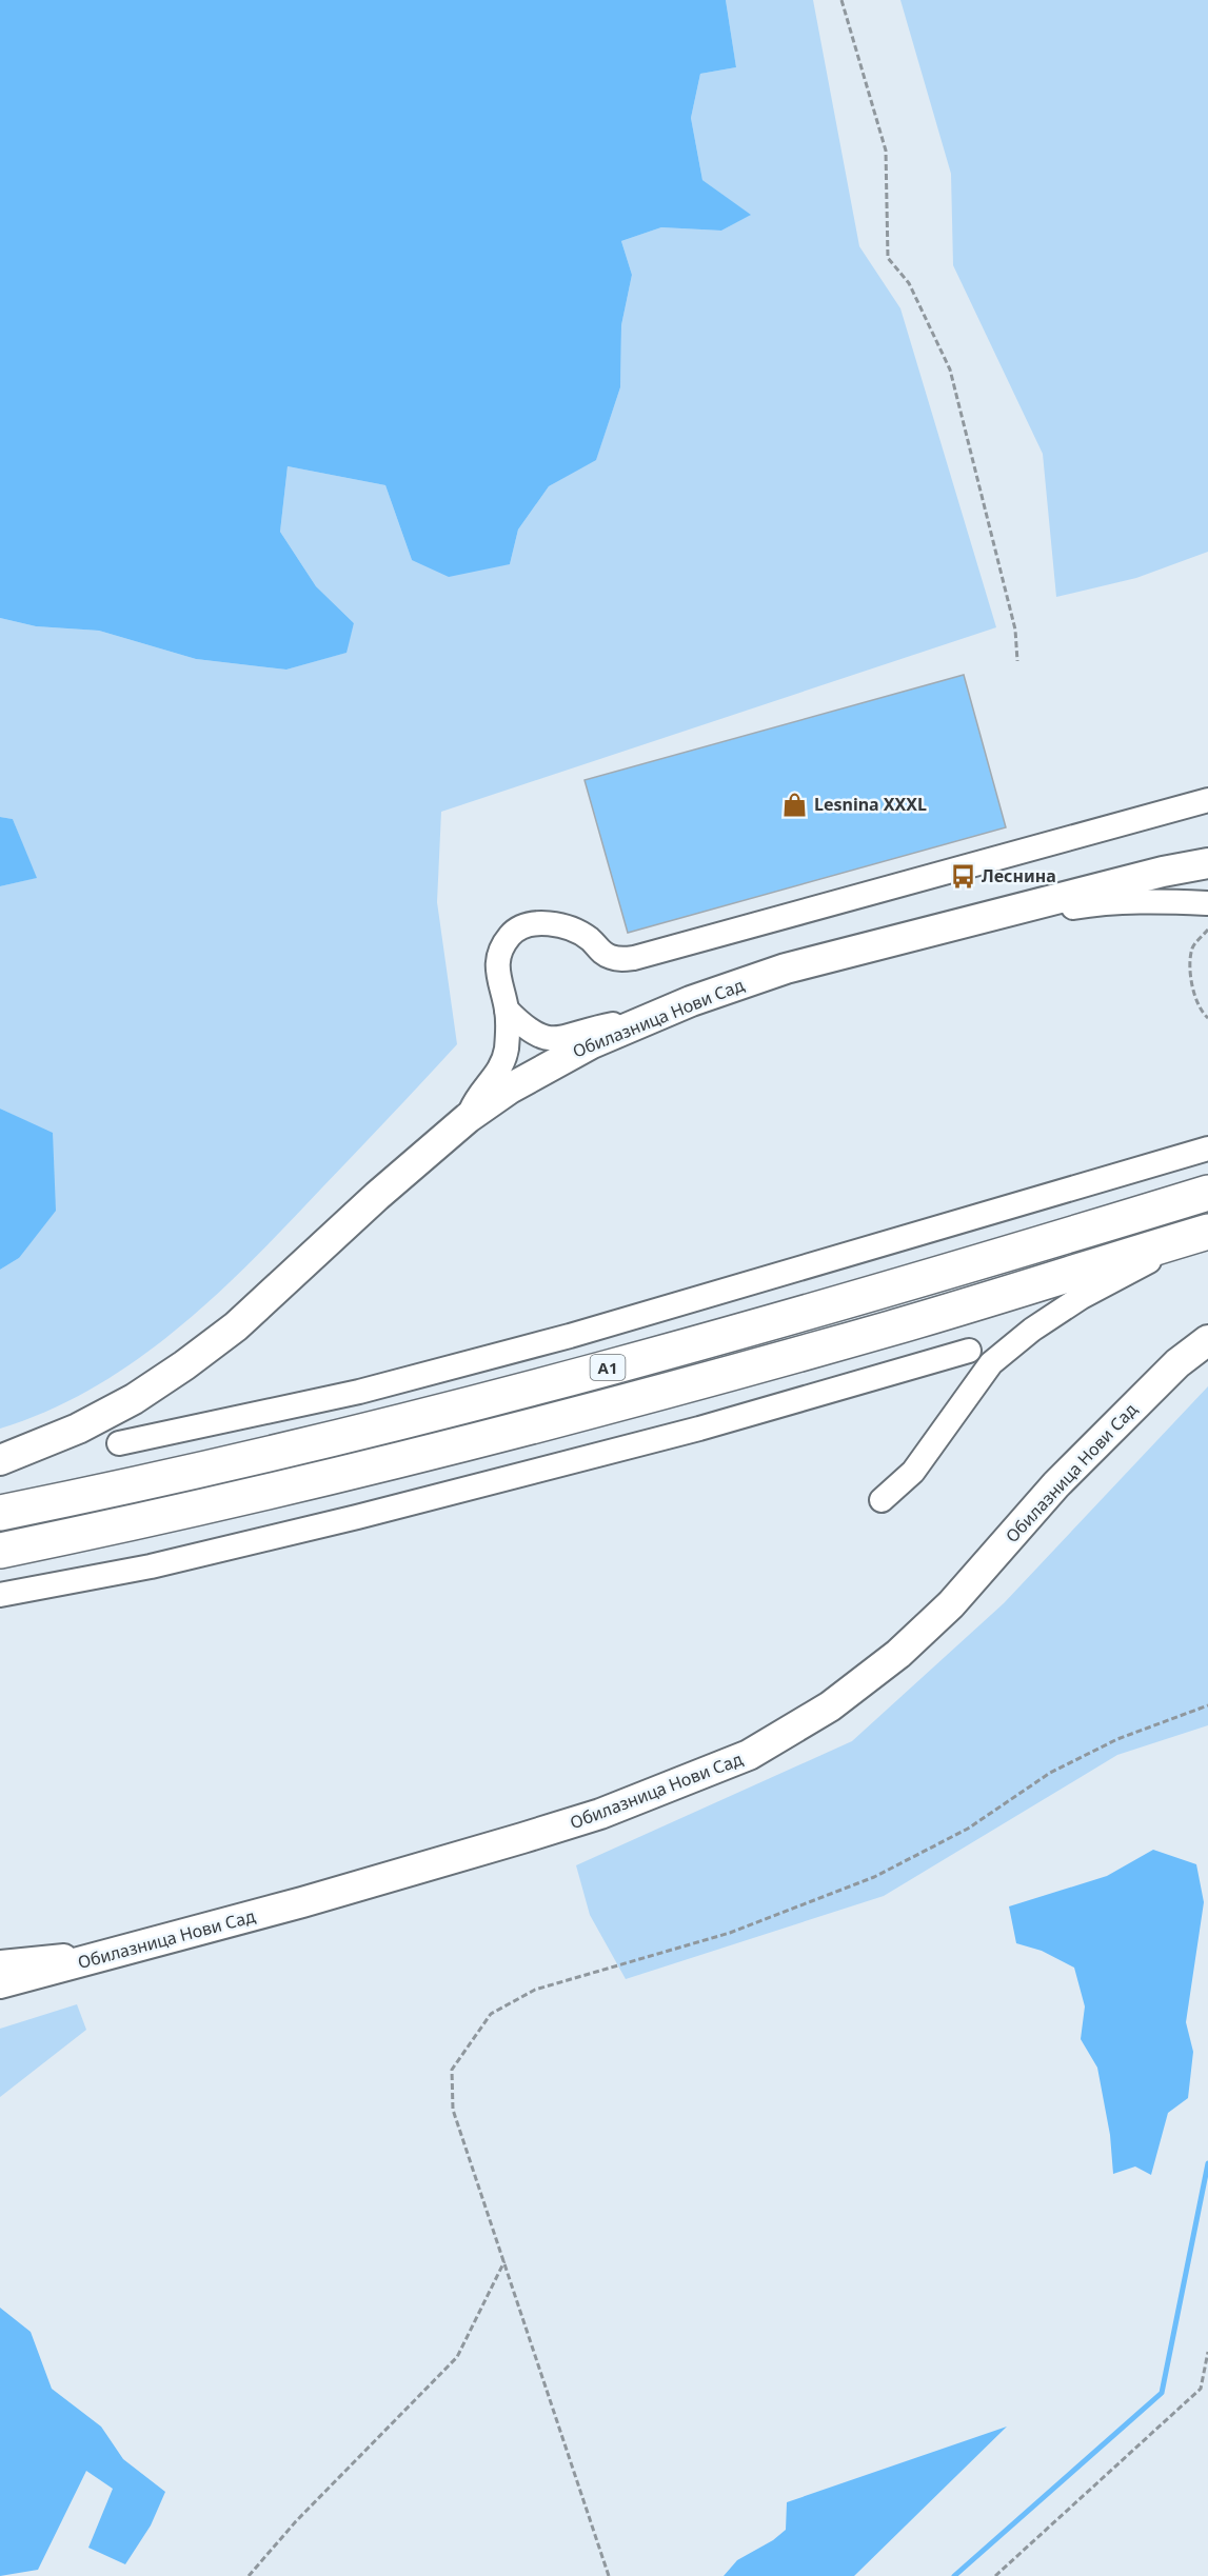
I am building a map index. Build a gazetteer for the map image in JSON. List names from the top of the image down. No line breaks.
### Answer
{"streets":{"highway":["A1"],"main road":["Обилазница Нови Сад"]},"places":{"shop":["Lesnina XXXL"],"bus stop":["Леснина"]}}
